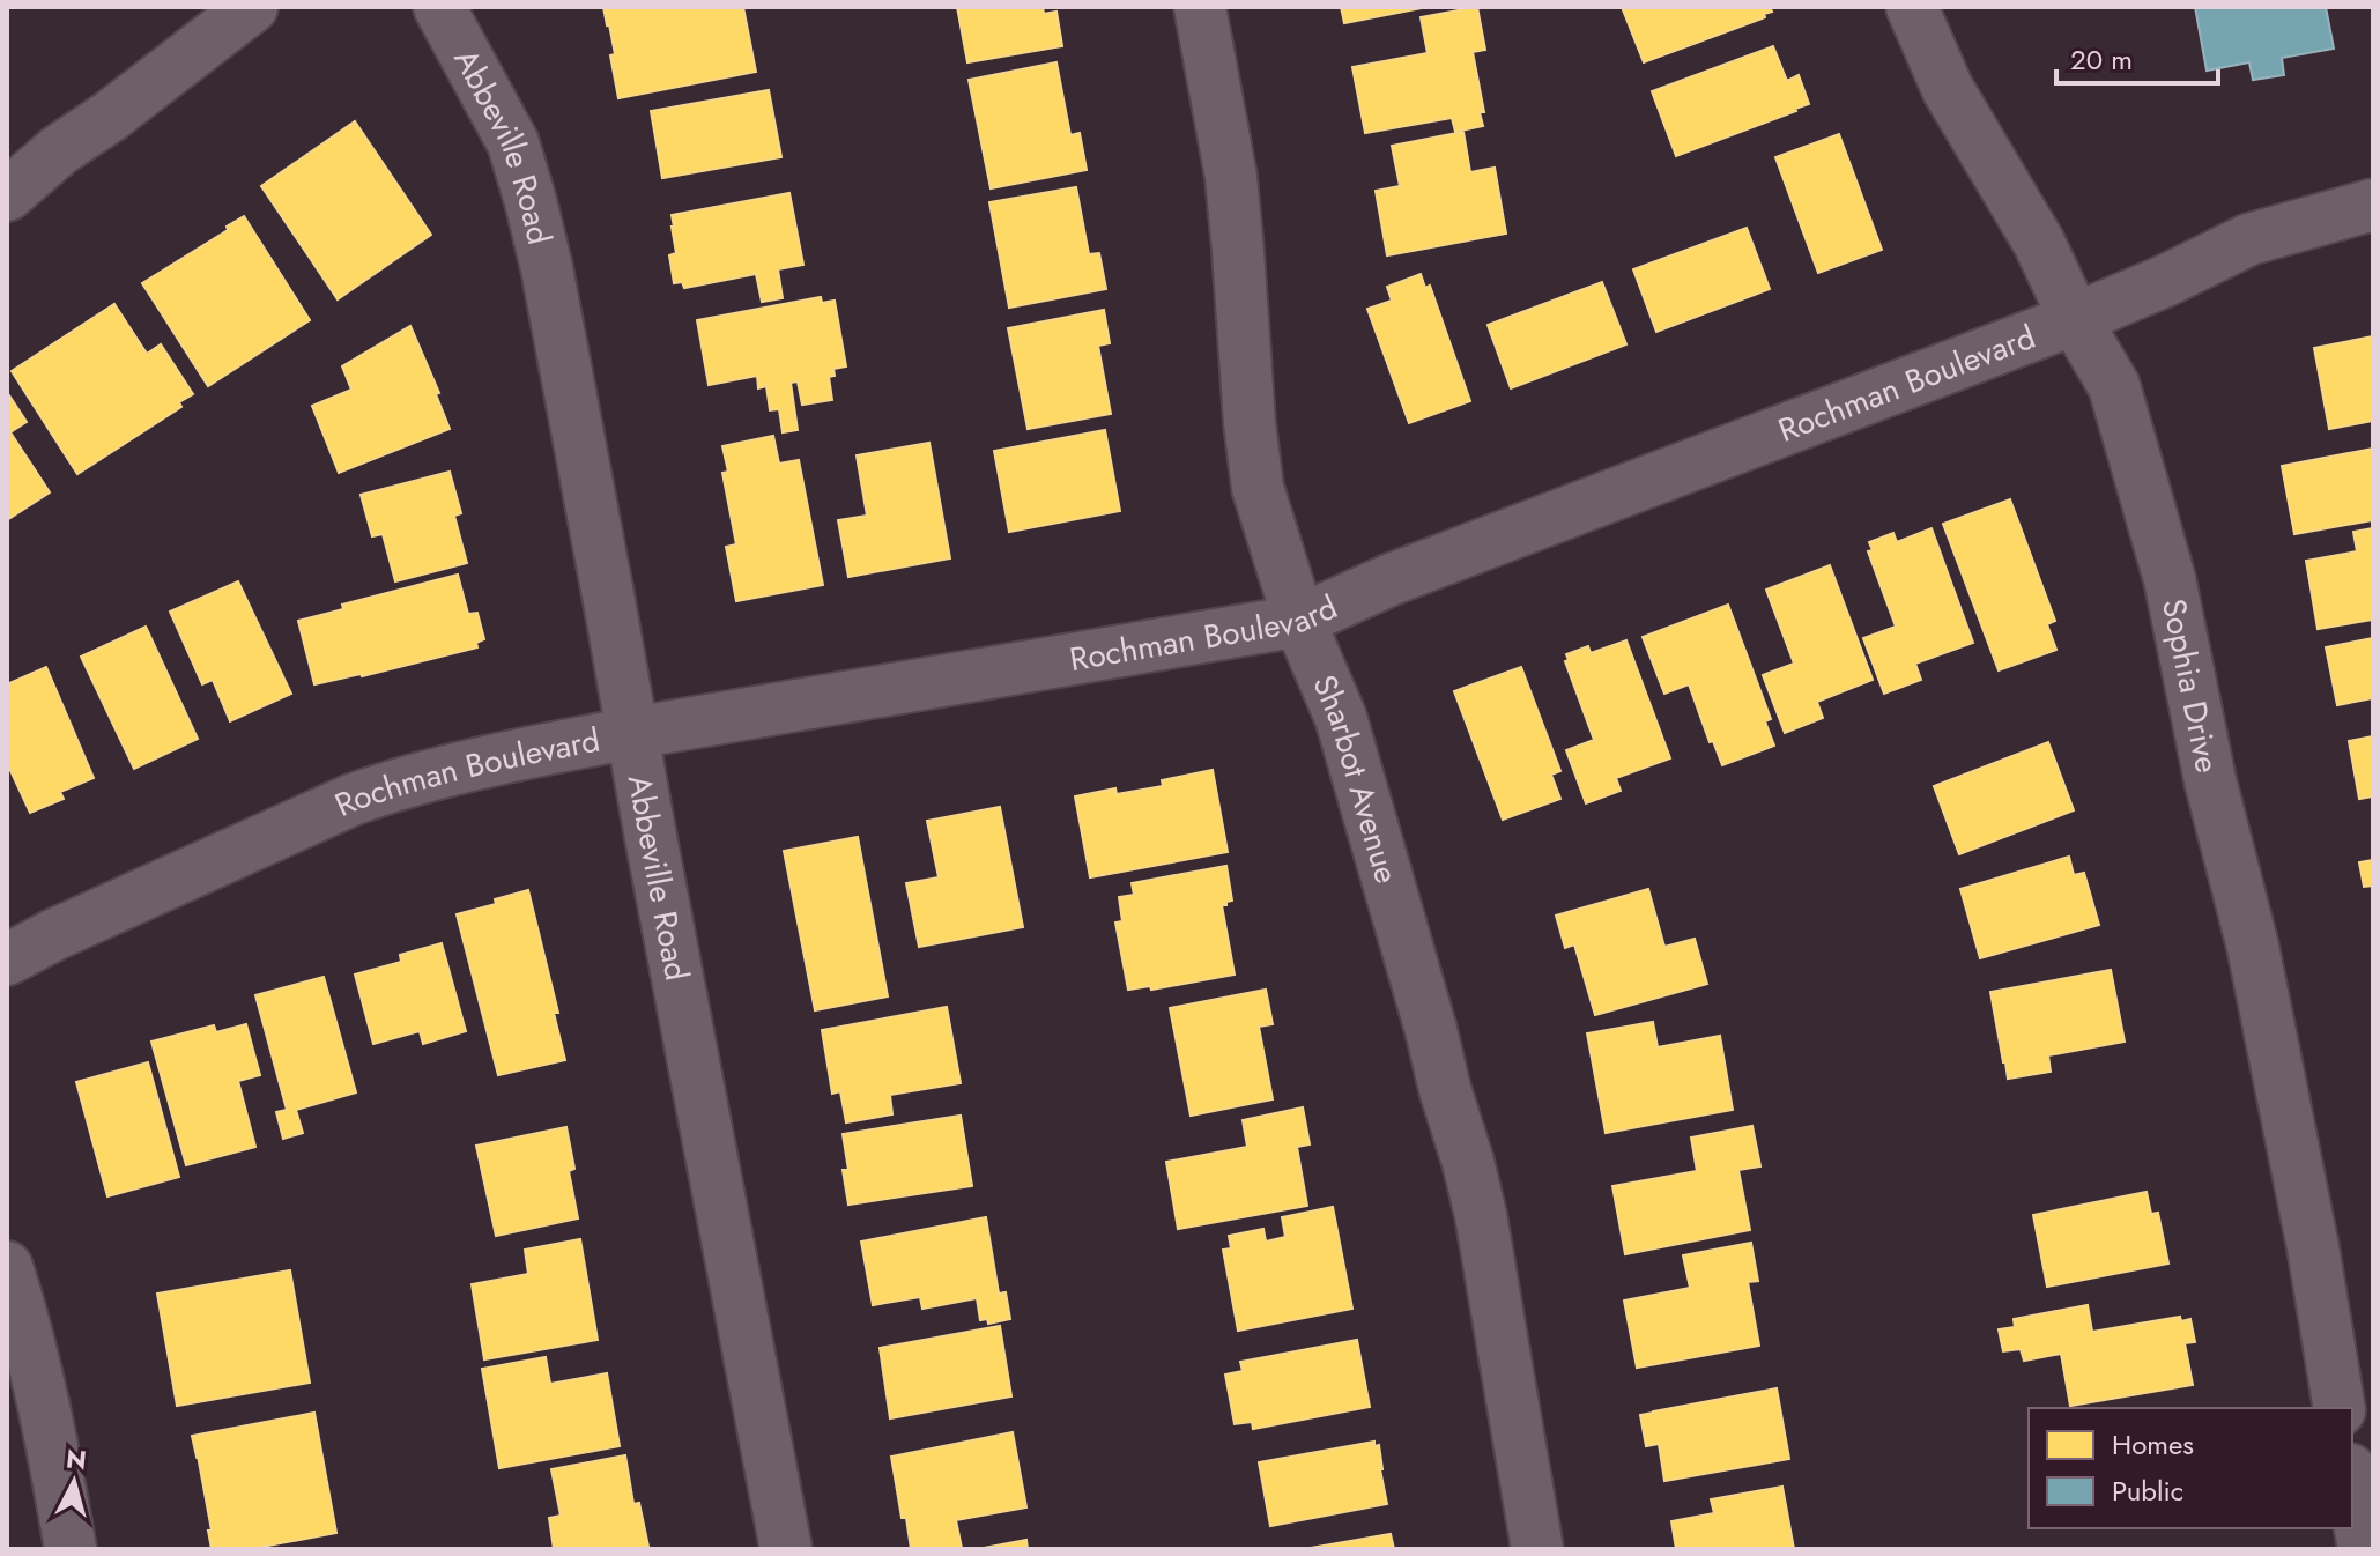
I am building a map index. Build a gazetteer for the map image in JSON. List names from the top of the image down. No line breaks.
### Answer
{"streets":{"street":["Abbeville Road","Rochman Boulevard","Sophia Drive","Sharbot Avenue"]},"crossings":[["Abbeville Road","Rochman Boulevard"],["Rochman Boulevard","Sophia Drive"],["Rochman Boulevard","Sharbot Avenue"]],"legend":["Homes","Public"],"scale_bar":"20 m","north":"top"}
